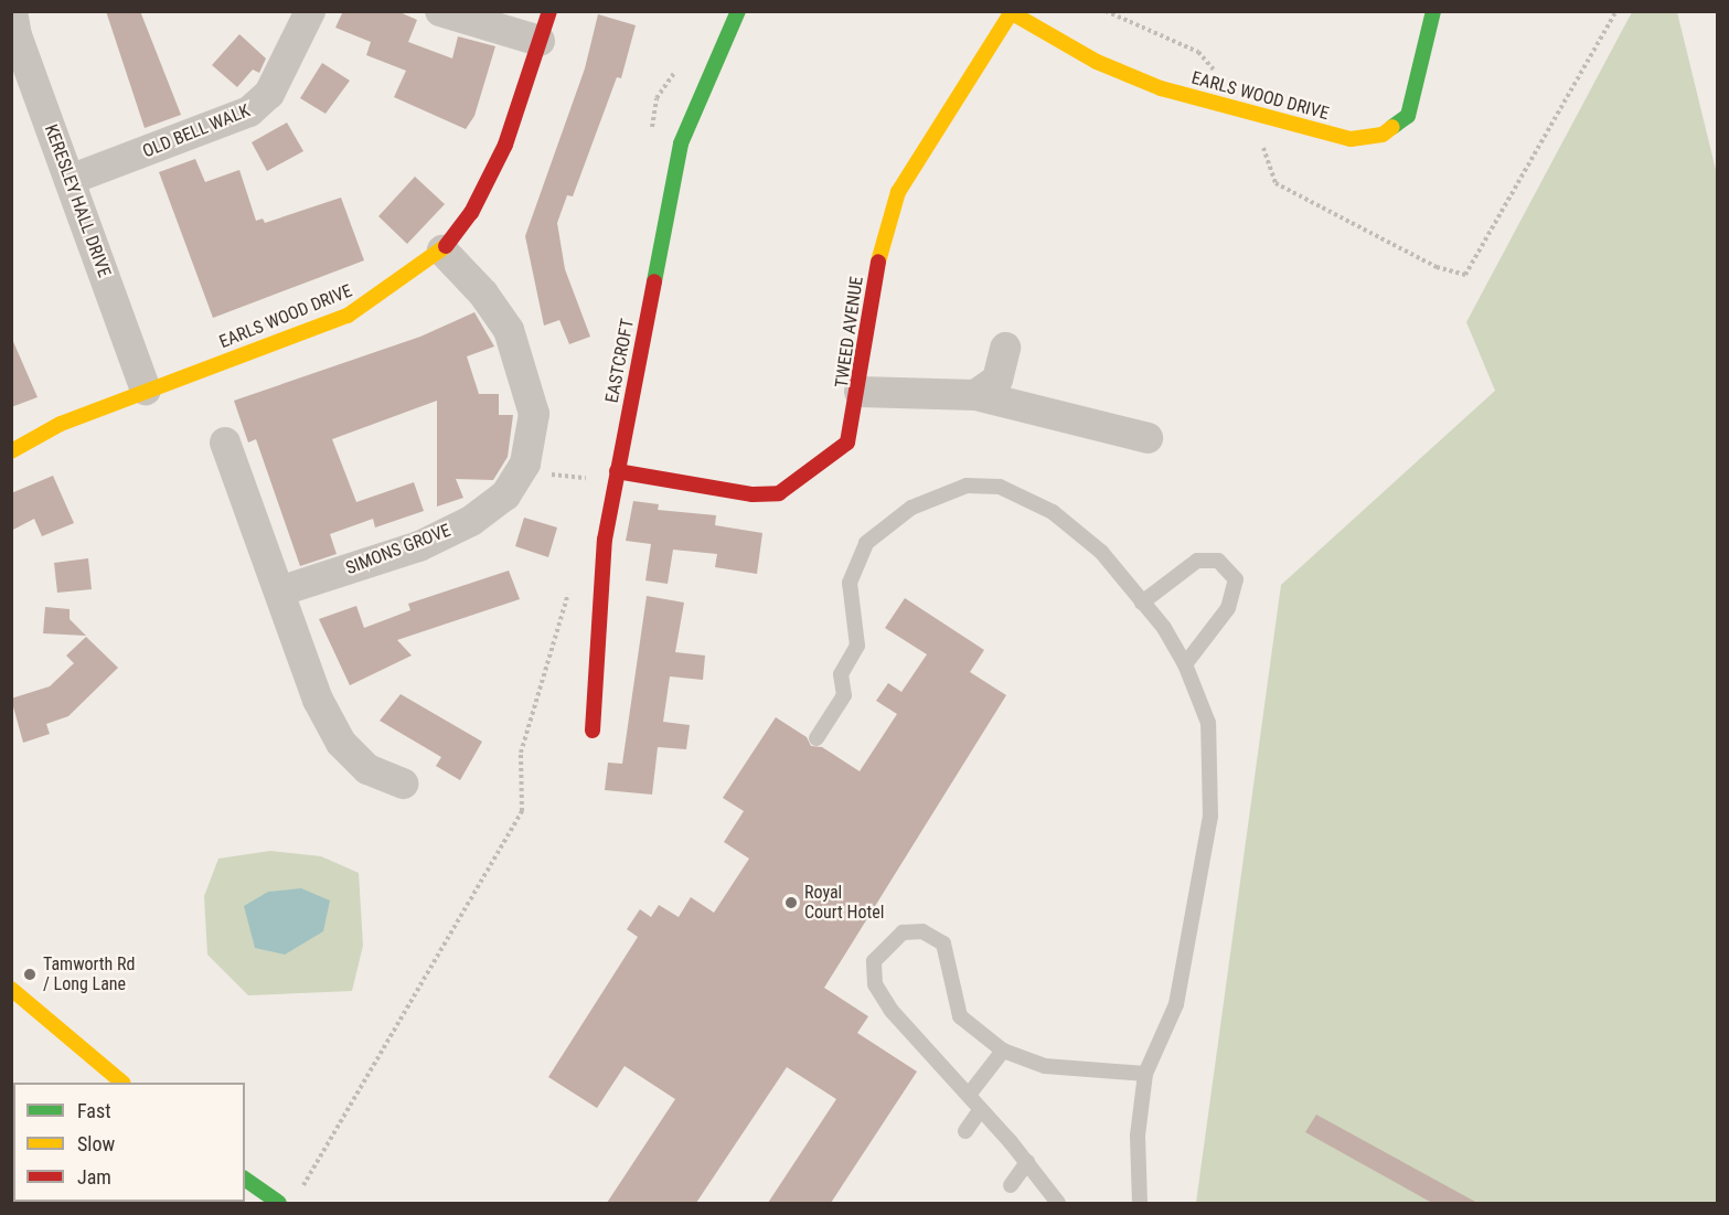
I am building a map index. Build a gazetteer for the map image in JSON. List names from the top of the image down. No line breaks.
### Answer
{"streets":{"street":["EARLS WOOD DRIVE","OLD BELL WALK","KERESLEY HALL DRIVE","TWEED AVENUE","EASTCROFT","SIMONS GROVE"]},"crossings":[["EARLS WOOD DRIVE","KERESLEY HALL DRIVE"],["EARLS WOOD DRIVE","TWEED AVENUE"],["EARLS WOOD DRIVE","SIMONS GROVE"],["OLD BELL WALK","KERESLEY HALL DRIVE"],["TWEED AVENUE","EASTCROFT"]],"places":["Royal Court Hotel","Tamworth Rd / Long Lane"],"legend":["Fast","Slow","Jam"]}
